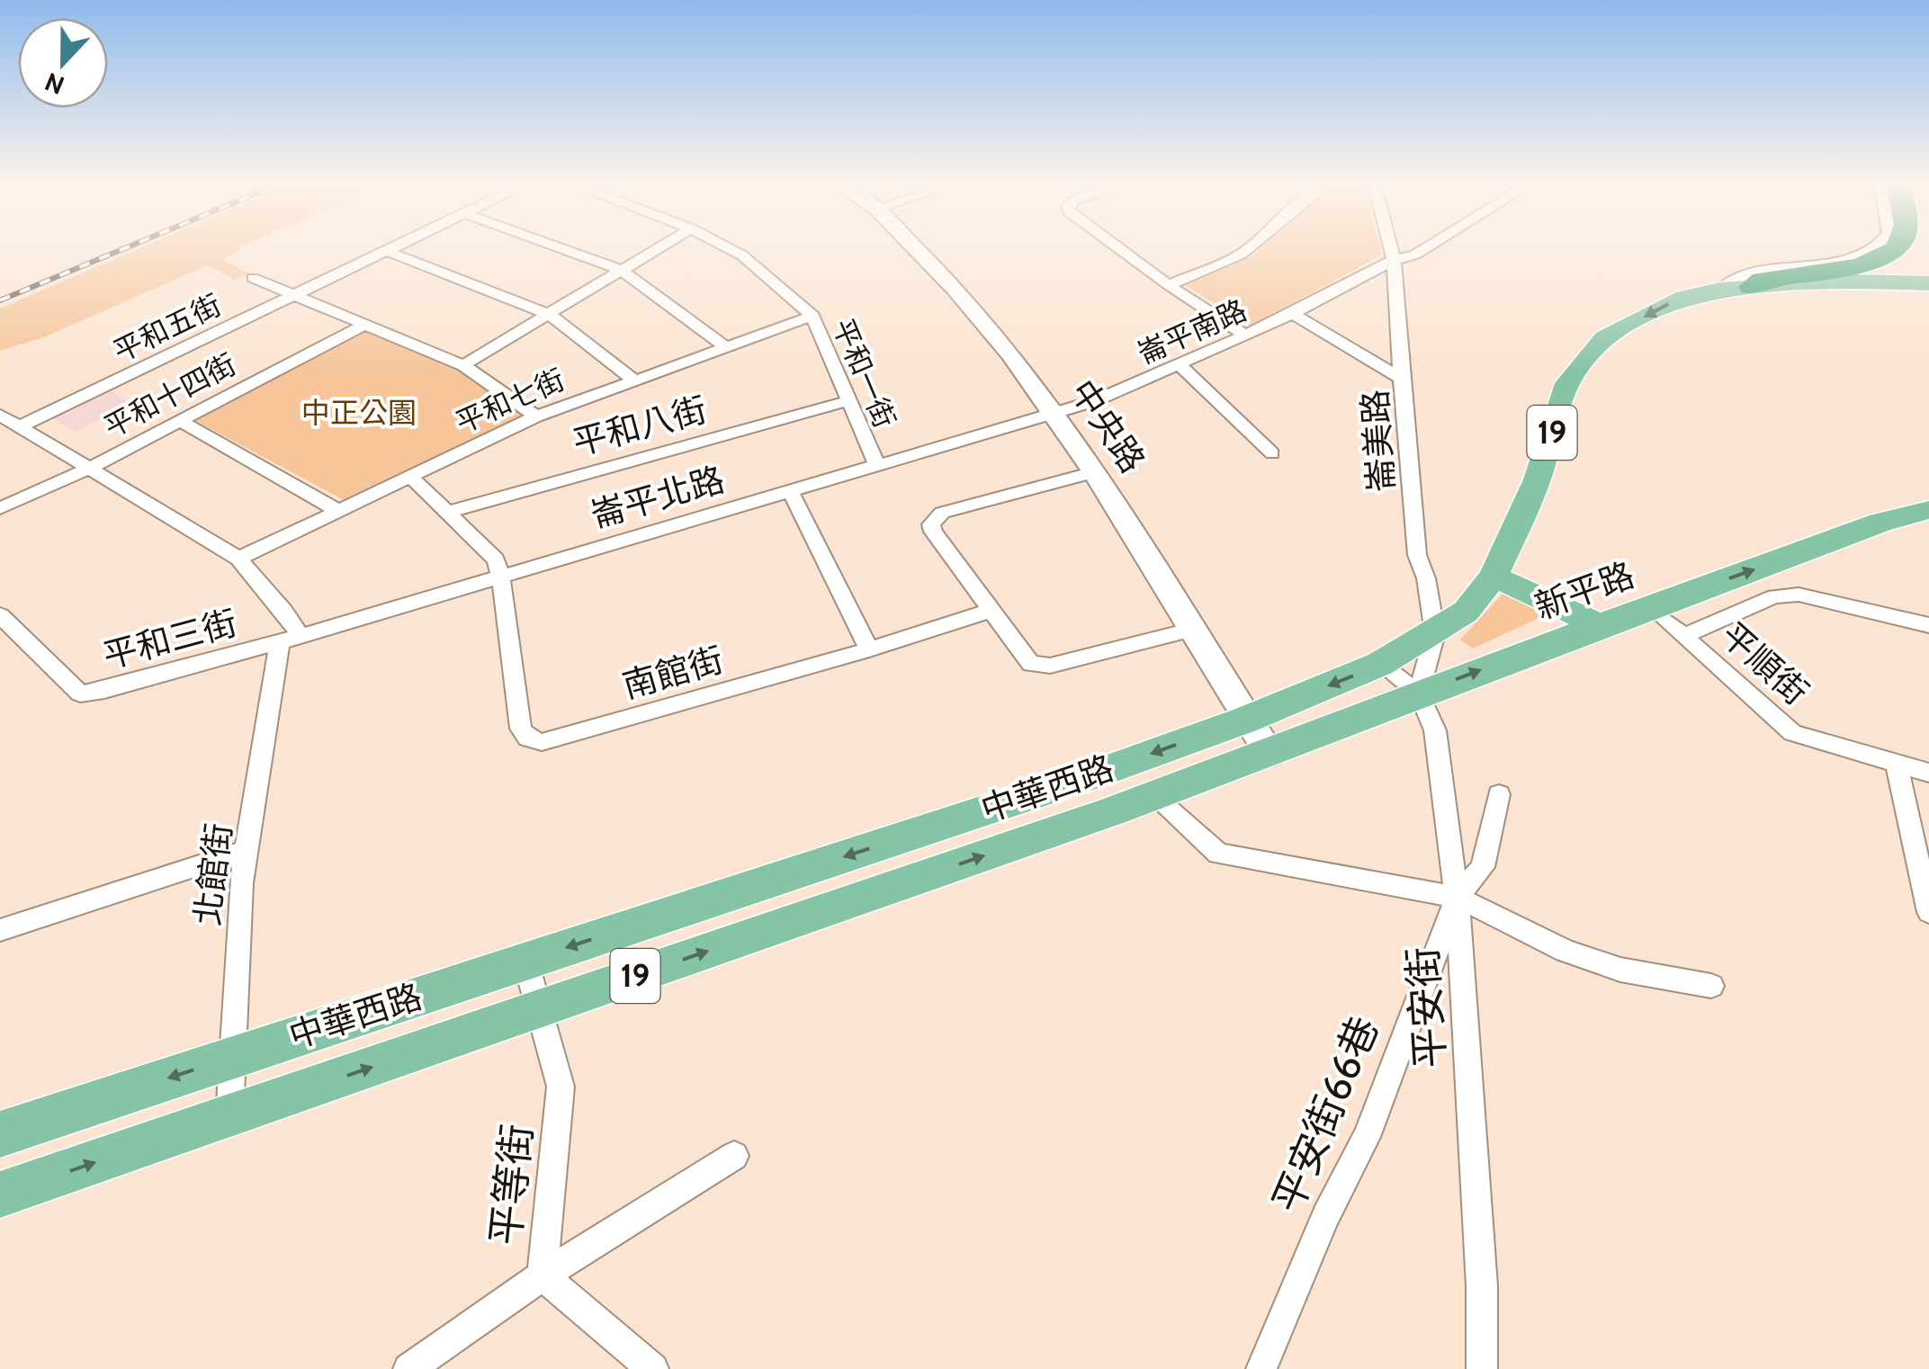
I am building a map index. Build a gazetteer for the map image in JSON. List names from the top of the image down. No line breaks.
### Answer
{"streets":{"main road":["19","新平路","中華西路"],"street":["平和五街","崙平南路","平和一街","平和十四街","平和七街","平和八街","中央路","崙美路","崙平北路","平和三街","平順街","南館街","北館街","平安街","平安街66巷","平等街"]},"crossings":[["崙平南路","中央路"],["崙平南路","崙美路"],["崙平南路","崙平北路"],["平和一街","平和七街"],["平和一街","平和八街"],["平和一街","崙平北路"],["中央路","崙平北路"],["中央路","新平路"],["中央路","中華西路"],["崙美路","新平路"],["崙美路","中華西路"],["崙美路","平安街"],["崙平北路","平和三街"],["崙平北路","南館街"],["崙平北路","北館街"],["新平路","中華西路"],["新平路","平安街"],["平和三街","北館街"],["中華西路","北館街"],["中華西路","平等街"],["平安街","平安街66巷"]],"one_way":["新平路"],"parks":["中正公園"],"north":"bottom"}
